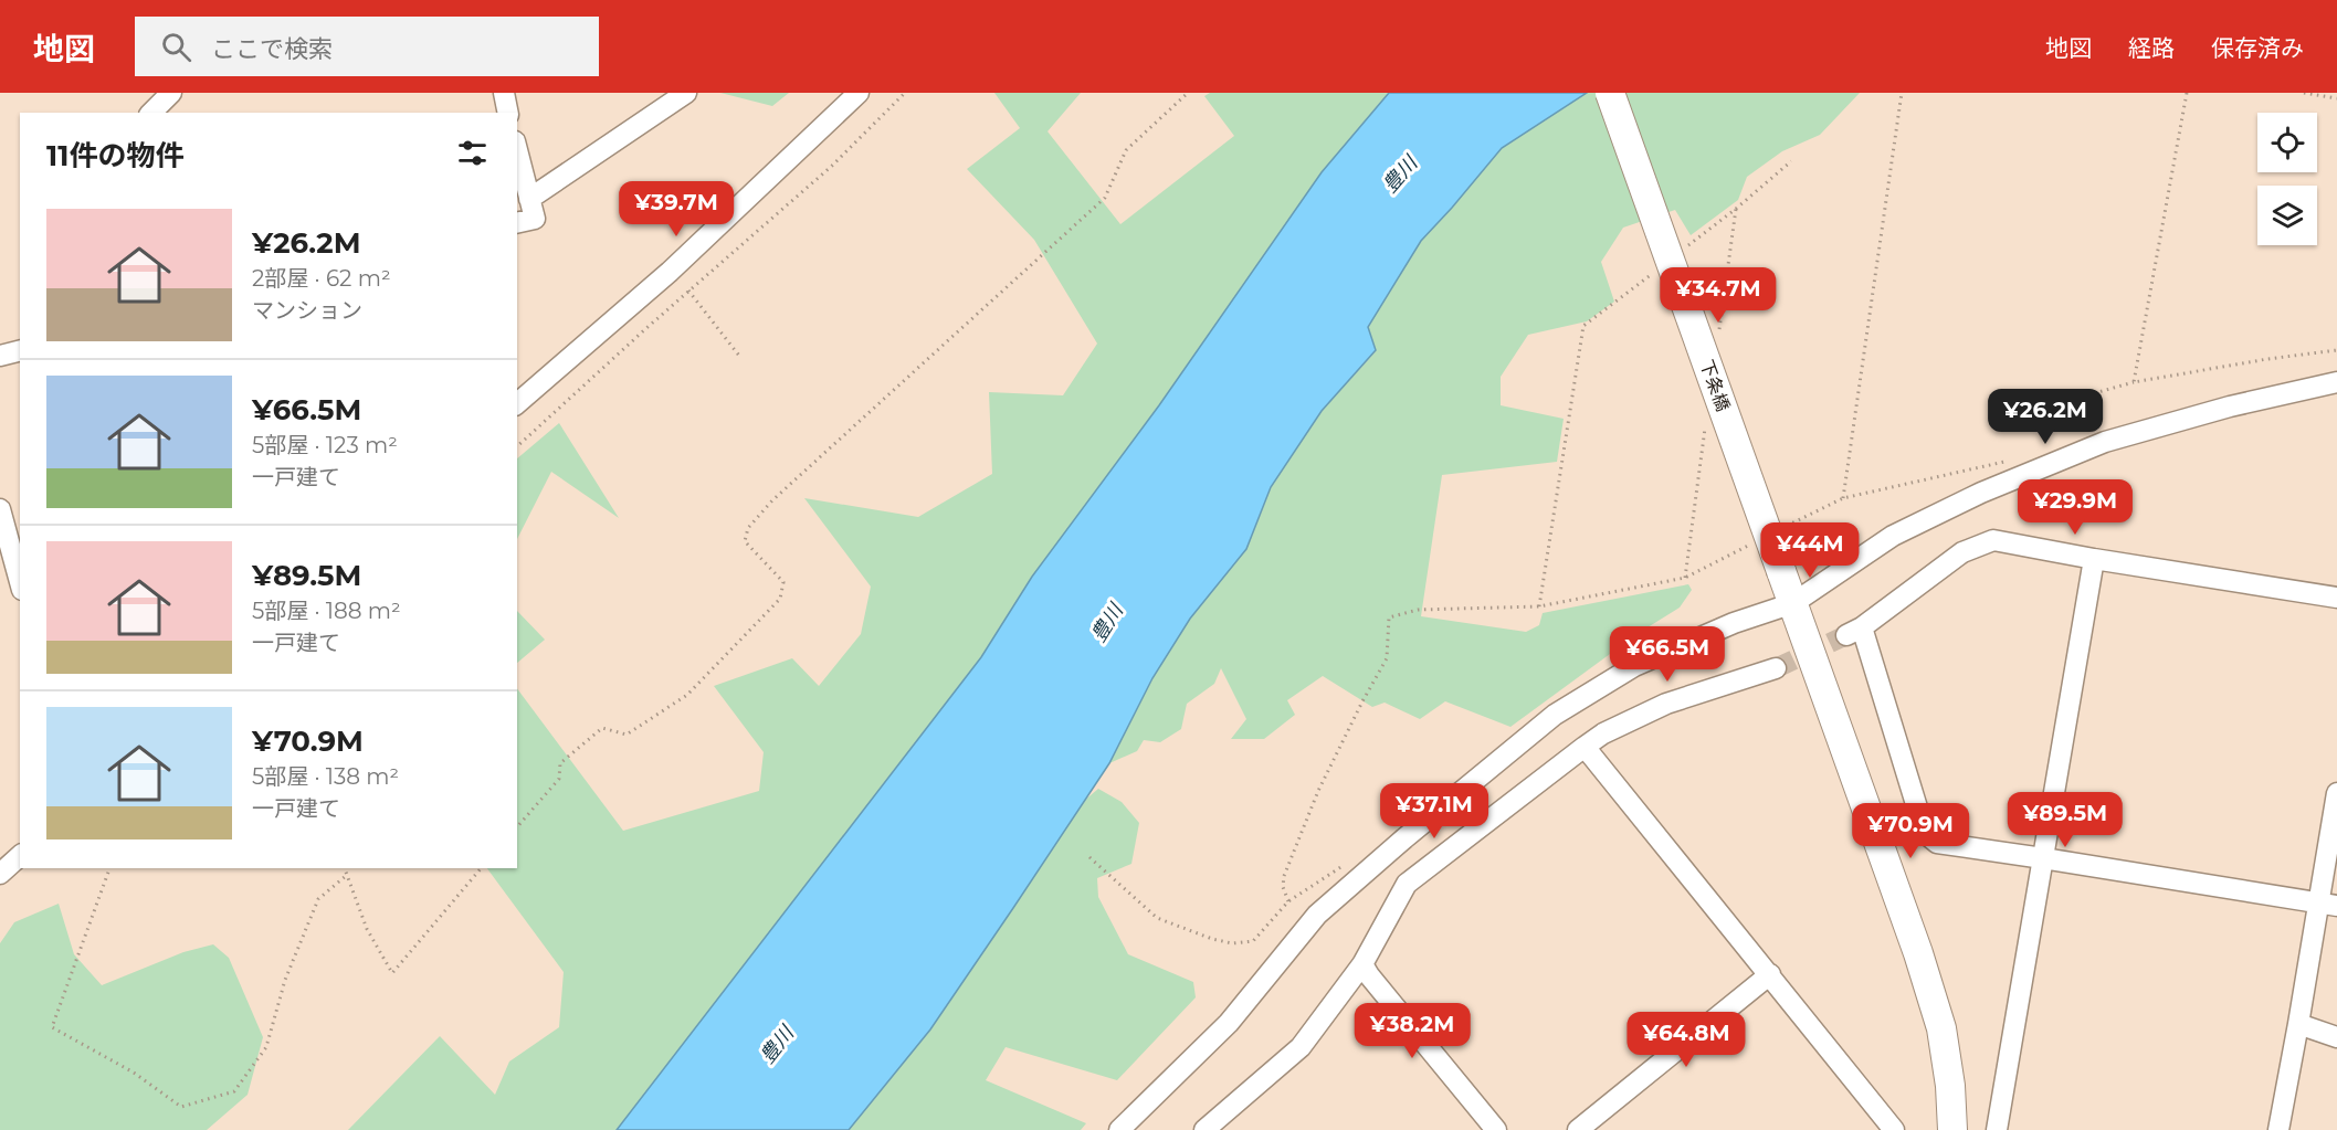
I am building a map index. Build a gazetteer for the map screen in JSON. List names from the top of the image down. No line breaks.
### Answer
{"streets":{"main road":["下条橋"]},"water":["豊川"],"page":{"header":"地図","search":"ここで検索","nav":["地図","経路","保存済み"],"heading":"11件の物件","price":["¥39.7M","¥34.7M","¥26.2M","¥29.9M","¥44M","¥66.5M","¥37.1M","¥89.5M","¥70.9M","¥38.2M","¥64.8M"],"list":[{"name":"¥26.2M","note":"2部屋 · 62 m² · マンション"},{"name":"¥66.5M","note":"5部屋 · 123 m² · 一戸建て"},{"name":"¥89.5M","note":"5部屋 · 188 m² · 一戸建て"},{"name":"¥70.9M","note":"5部屋 · 138 m² · 一戸建て"}]}}
